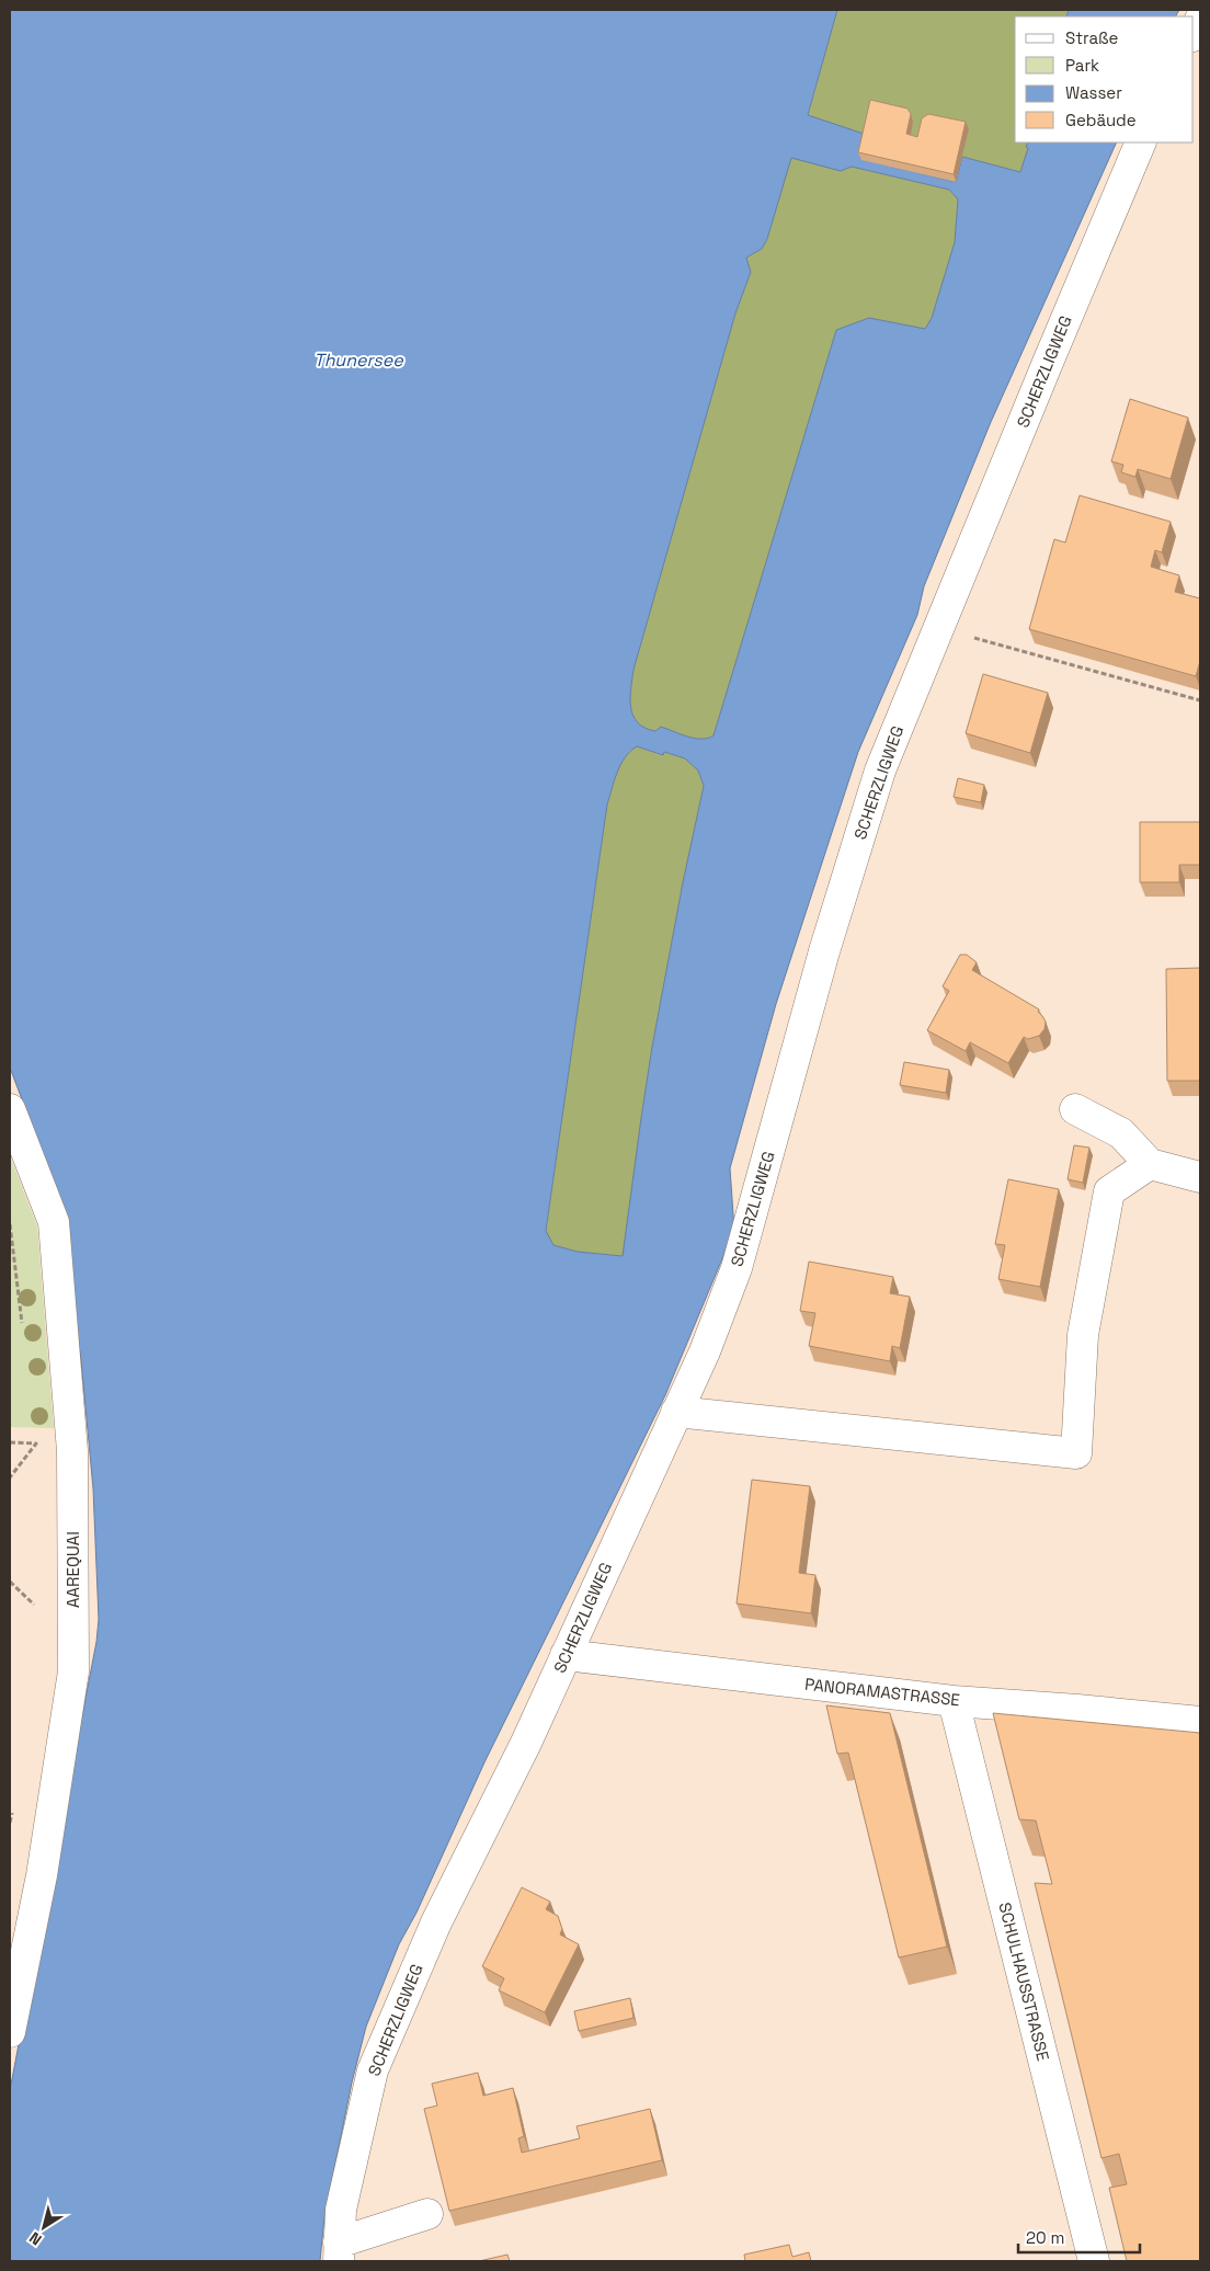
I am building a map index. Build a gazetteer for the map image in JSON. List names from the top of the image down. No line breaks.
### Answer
{"streets":{"street":["SCHERZLIGWEG","AAREQUAI","PANORAMASTRASSE","SCHULHAUSSTRASSE"]},"crossings":[["SCHERZLIGWEG","PANORAMASTRASSE"],["PANORAMASTRASSE","SCHULHAUSSTRASSE"]],"water":["Thunersee"],"legend":["Straße","Park","Wasser","Gebäude"],"scale_bar":"20 m","north":"bottom left"}
